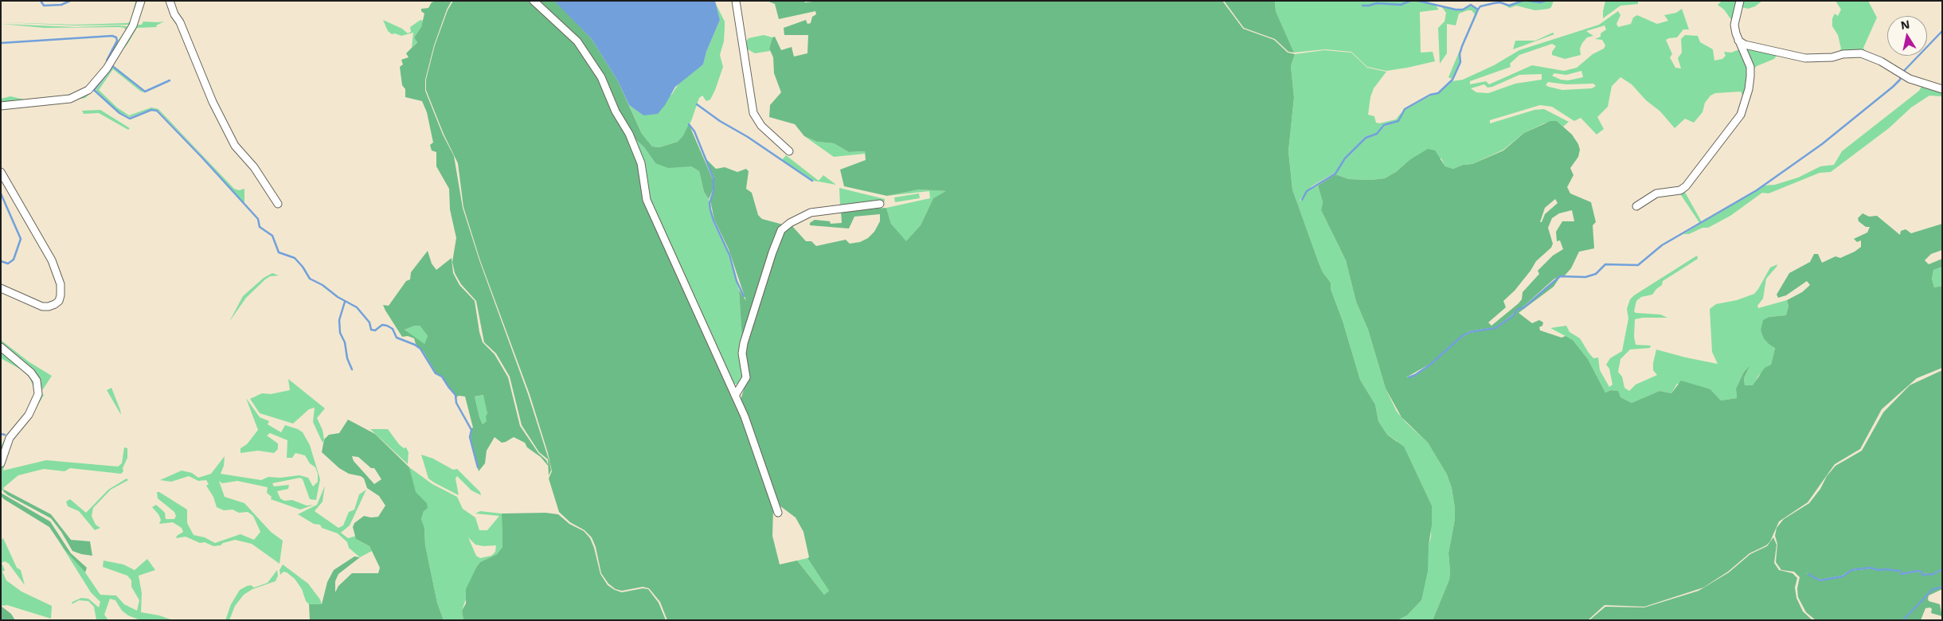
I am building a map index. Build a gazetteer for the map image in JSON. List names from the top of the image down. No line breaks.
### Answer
{"north":"top"}
